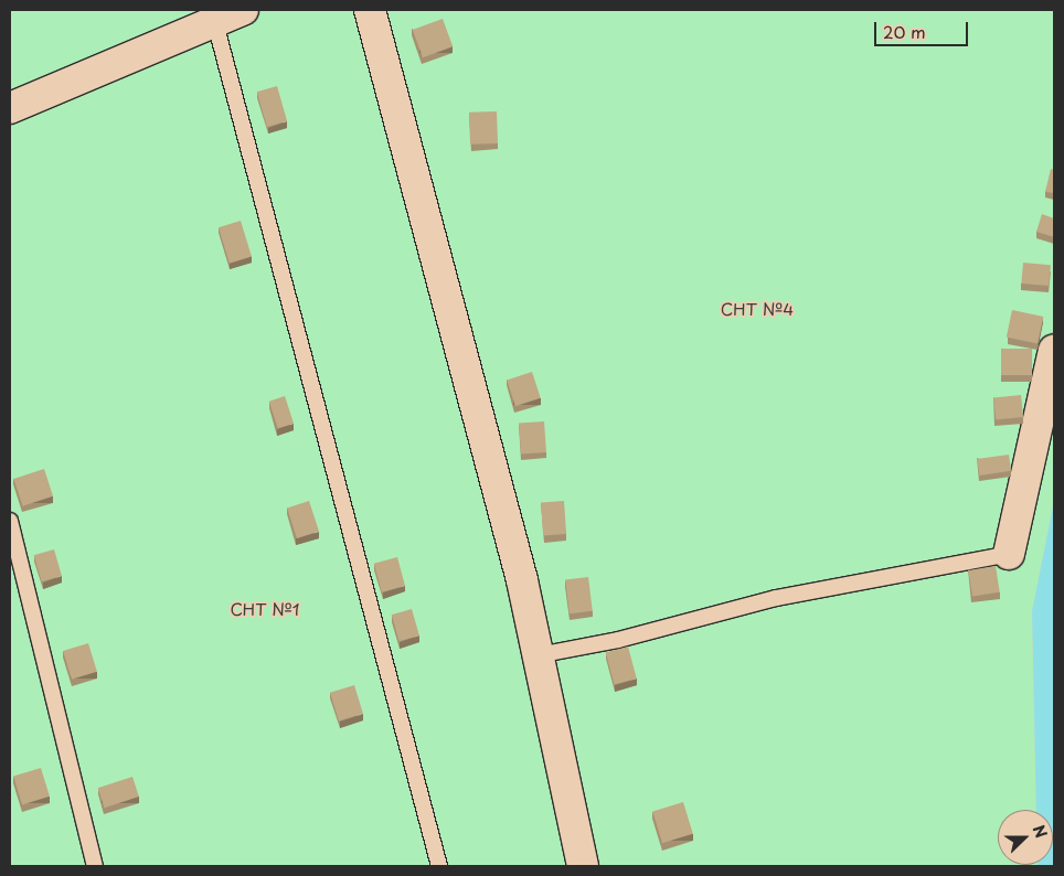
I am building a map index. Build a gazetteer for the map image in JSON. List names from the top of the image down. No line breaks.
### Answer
{"parks":["СНТ №4","СНТ №1"],"scale_bar":"20 m","north":"right"}
